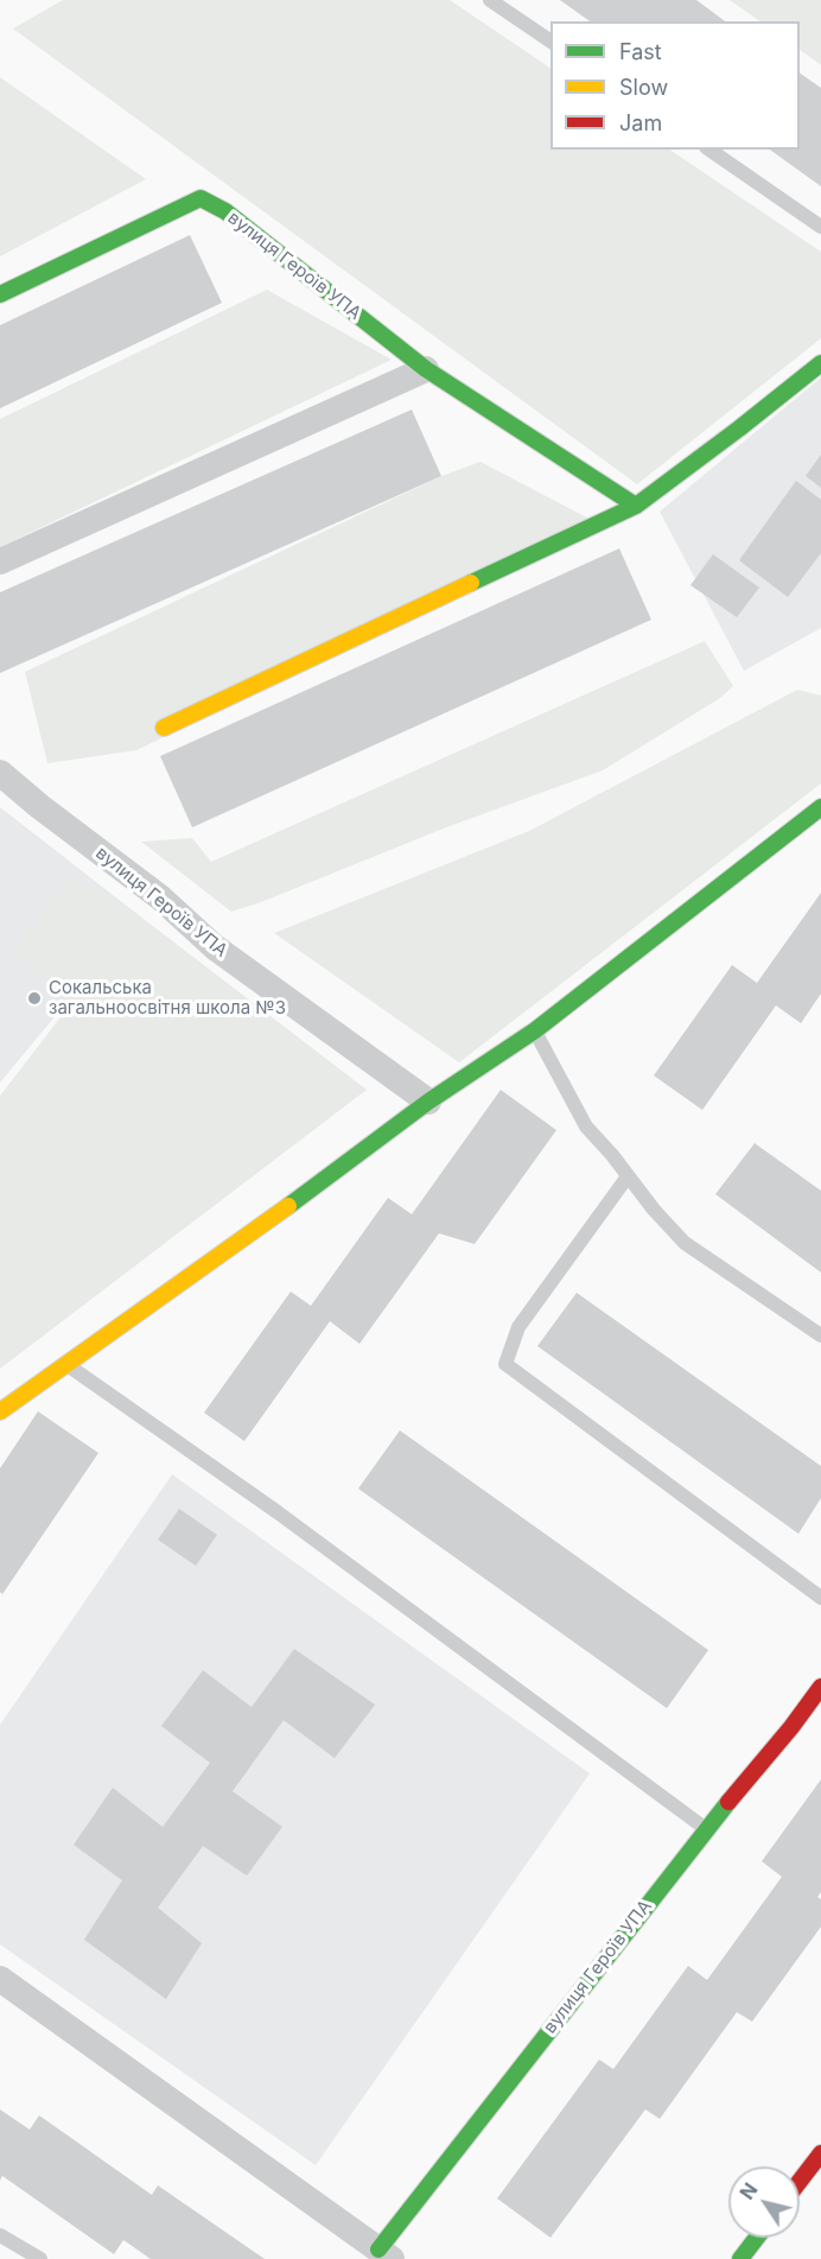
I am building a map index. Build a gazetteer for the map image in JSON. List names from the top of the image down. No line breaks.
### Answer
{"streets":{"street":["вулиця Героїв УПА"]},"places":["Сокальська загальноосвітня школа №3"],"legend":["Fast","Slow","Jam"],"north":"top left"}
